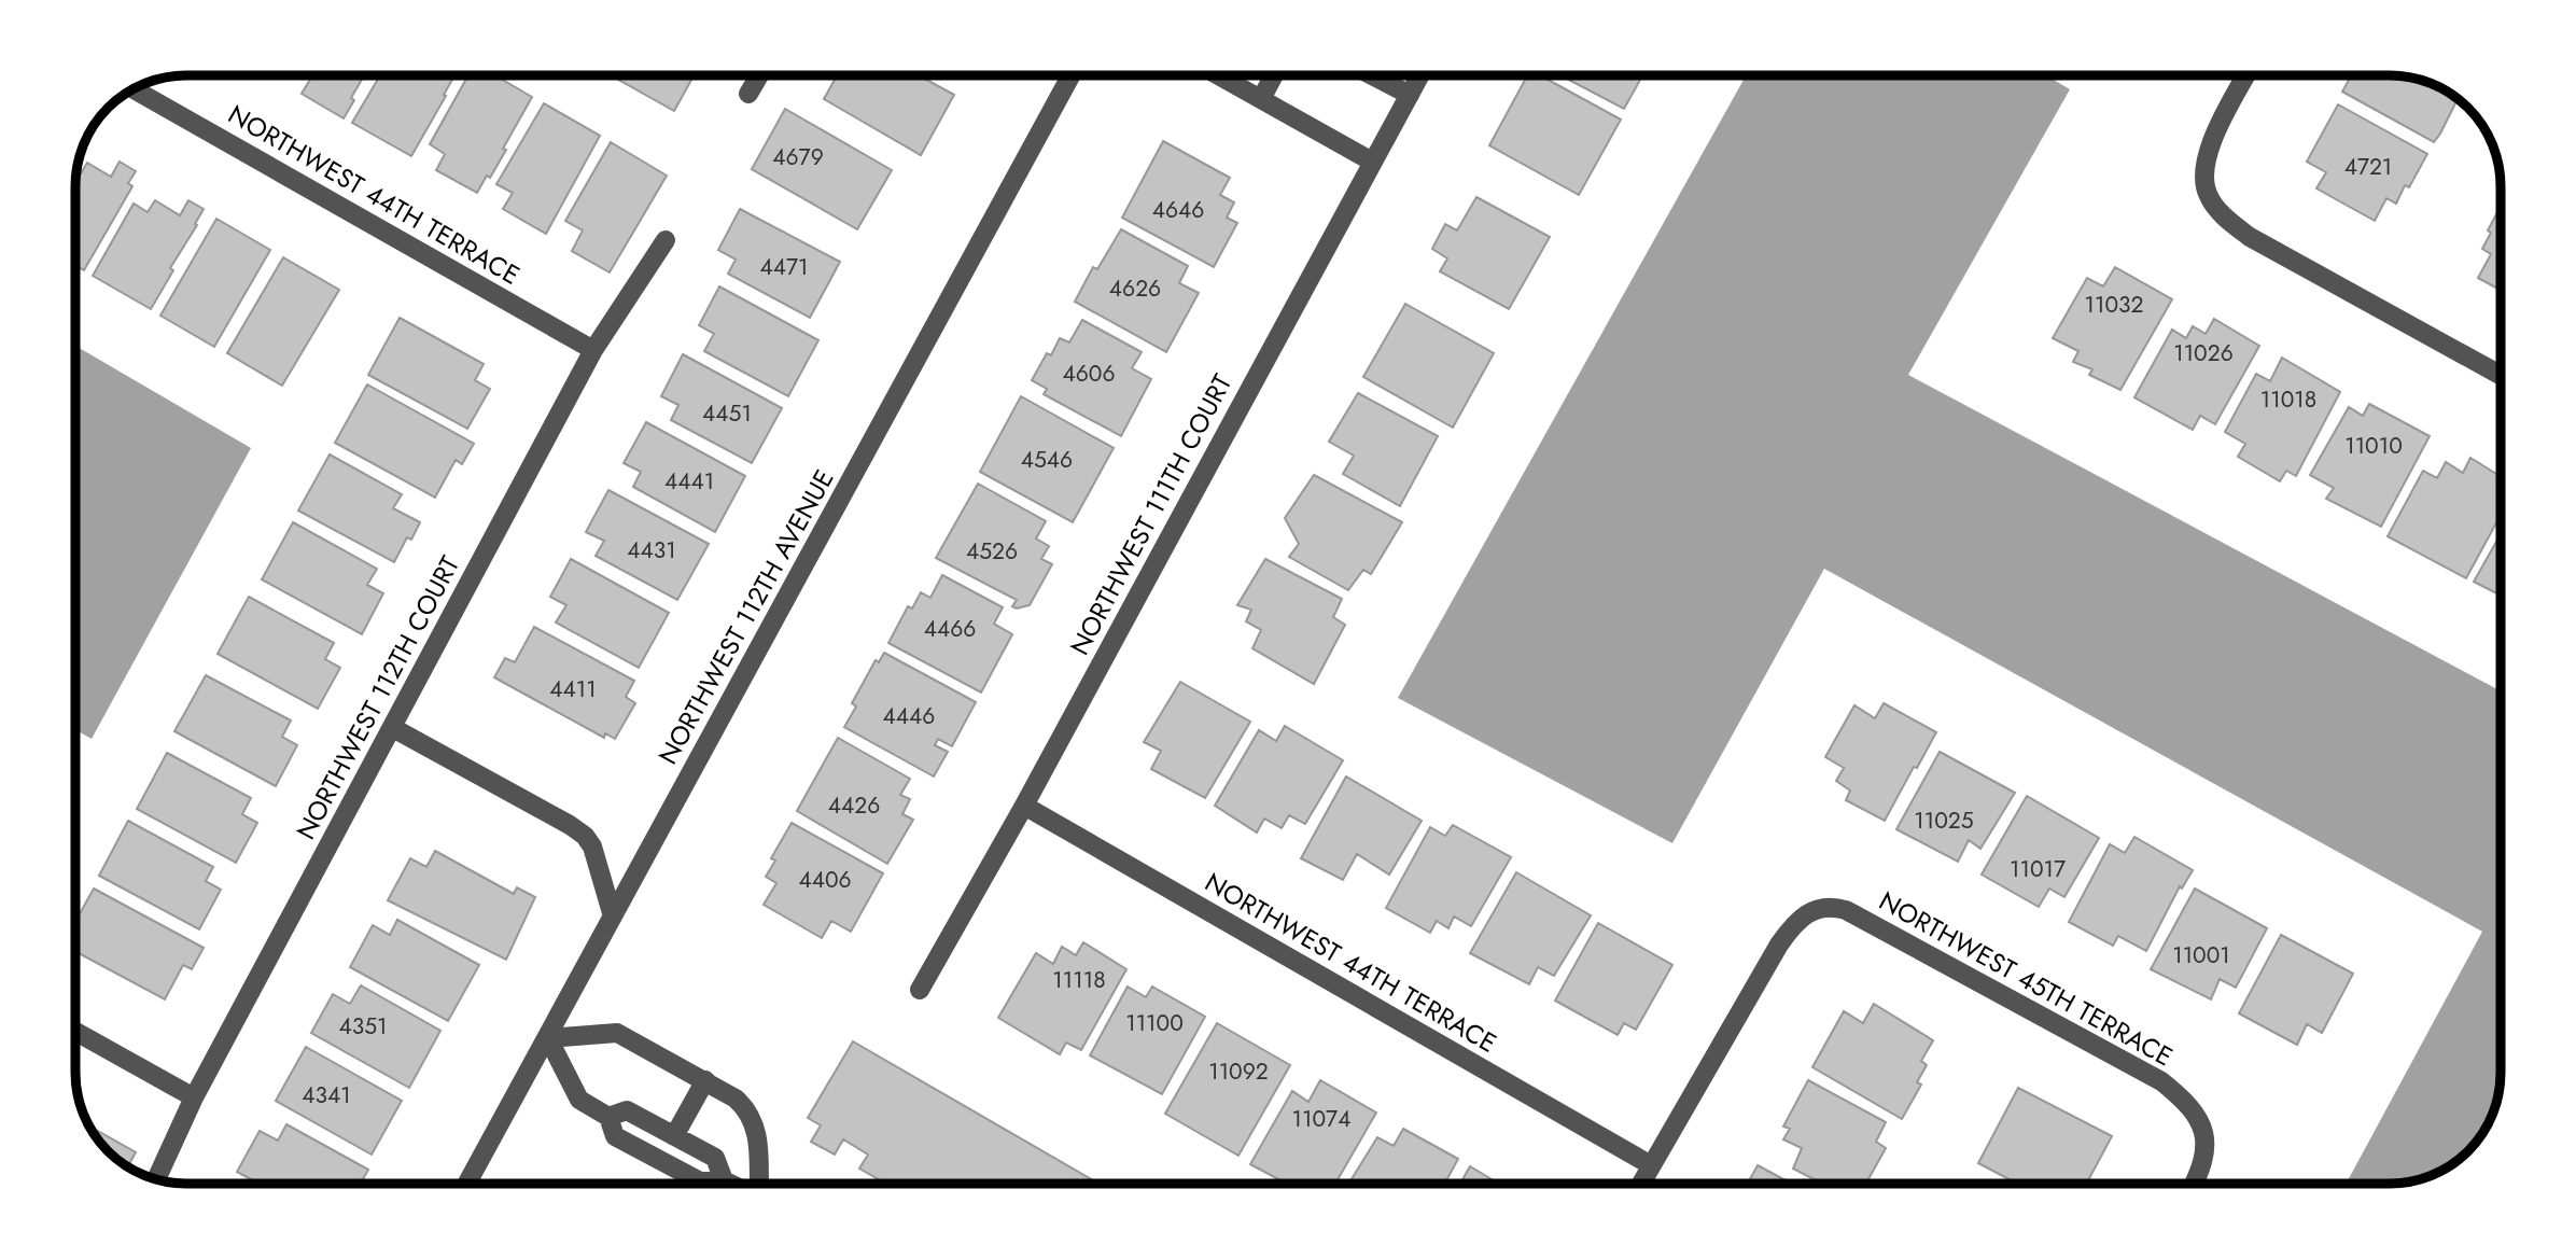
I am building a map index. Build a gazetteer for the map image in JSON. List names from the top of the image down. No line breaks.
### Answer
{"streets":{"street":["NORTHWEST 44TH TERRACE","NORTHWEST 111TH COURT","NORTHWEST 112TH AVENUE","NORTHWEST 112TH COURT","NORTHWEST 45TH TERRACE"]},"crossings":[["NORTHWEST 44TH TERRACE","NORTHWEST 111TH COURT"],["NORTHWEST 44TH TERRACE","NORTHWEST 112TH COURT"],["NORTHWEST 44TH TERRACE","NORTHWEST 45TH TERRACE"]],"house_numbers":["4679","4721","4646","4471","4626","11032","11026","4606","11018","4451","11010","4546","4441","4431","4526","4466","4411","4446","4426","11025","11017","4406","11001","11118","11100","4351","11092","4341","11074"]}
